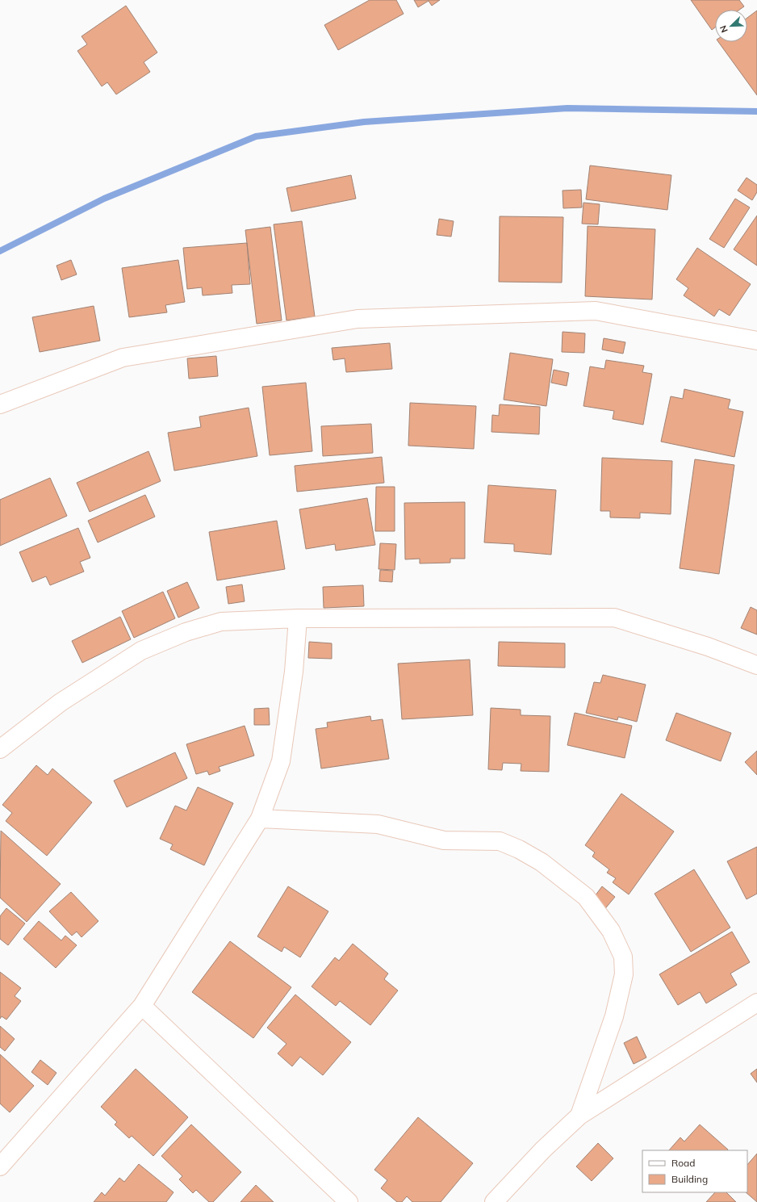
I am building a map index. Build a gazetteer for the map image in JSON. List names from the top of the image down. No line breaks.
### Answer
{"legend":["Road","Building"],"north":"bottom left"}
